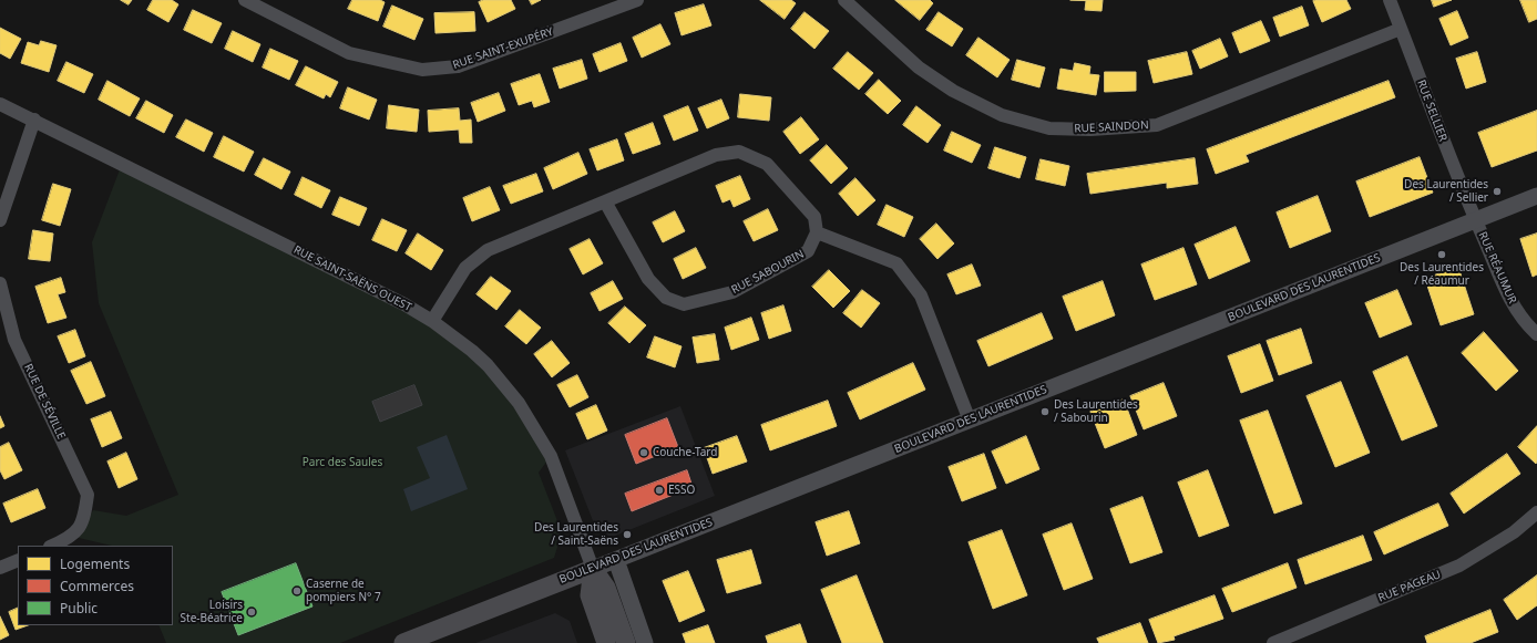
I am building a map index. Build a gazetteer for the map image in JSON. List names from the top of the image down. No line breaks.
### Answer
{"streets":{"main road":["BOULEVARD DES LAURENTIDES"],"street":["RUE SAINT-EXUPÉRY","RUE SELLIER","RUE SAINDON","RUE RÉAUMUR","RUE SABOURIN","RUE SAINT-SAËNS OUEST","RUE DE SÉVILLE","RUE PAGEAU"]},"crossings":[["RUE SELLIER","RUE SAINDON"],["RUE SELLIER","RUE RÉAUMUR"],["RUE SELLIER","BOULEVARD DES LAURENTIDES"],["RUE RÉAUMUR","BOULEVARD DES LAURENTIDES"],["RUE SAINT-SAËNS OUEST","BOULEVARD DES LAURENTIDES"]],"parks":["Parc des Saules"],"places":["Des Laurentides / Sellier","Des Laurentides / Réaumur","Des Laurentides / Sabourin","Couche-Tard","ESSO","Des Laurentides / Saint-Saëns","Caserne de pompiers N° 7","Loisirs Ste-Béatrice"],"legend":["Logements","Commerces","Public"]}
